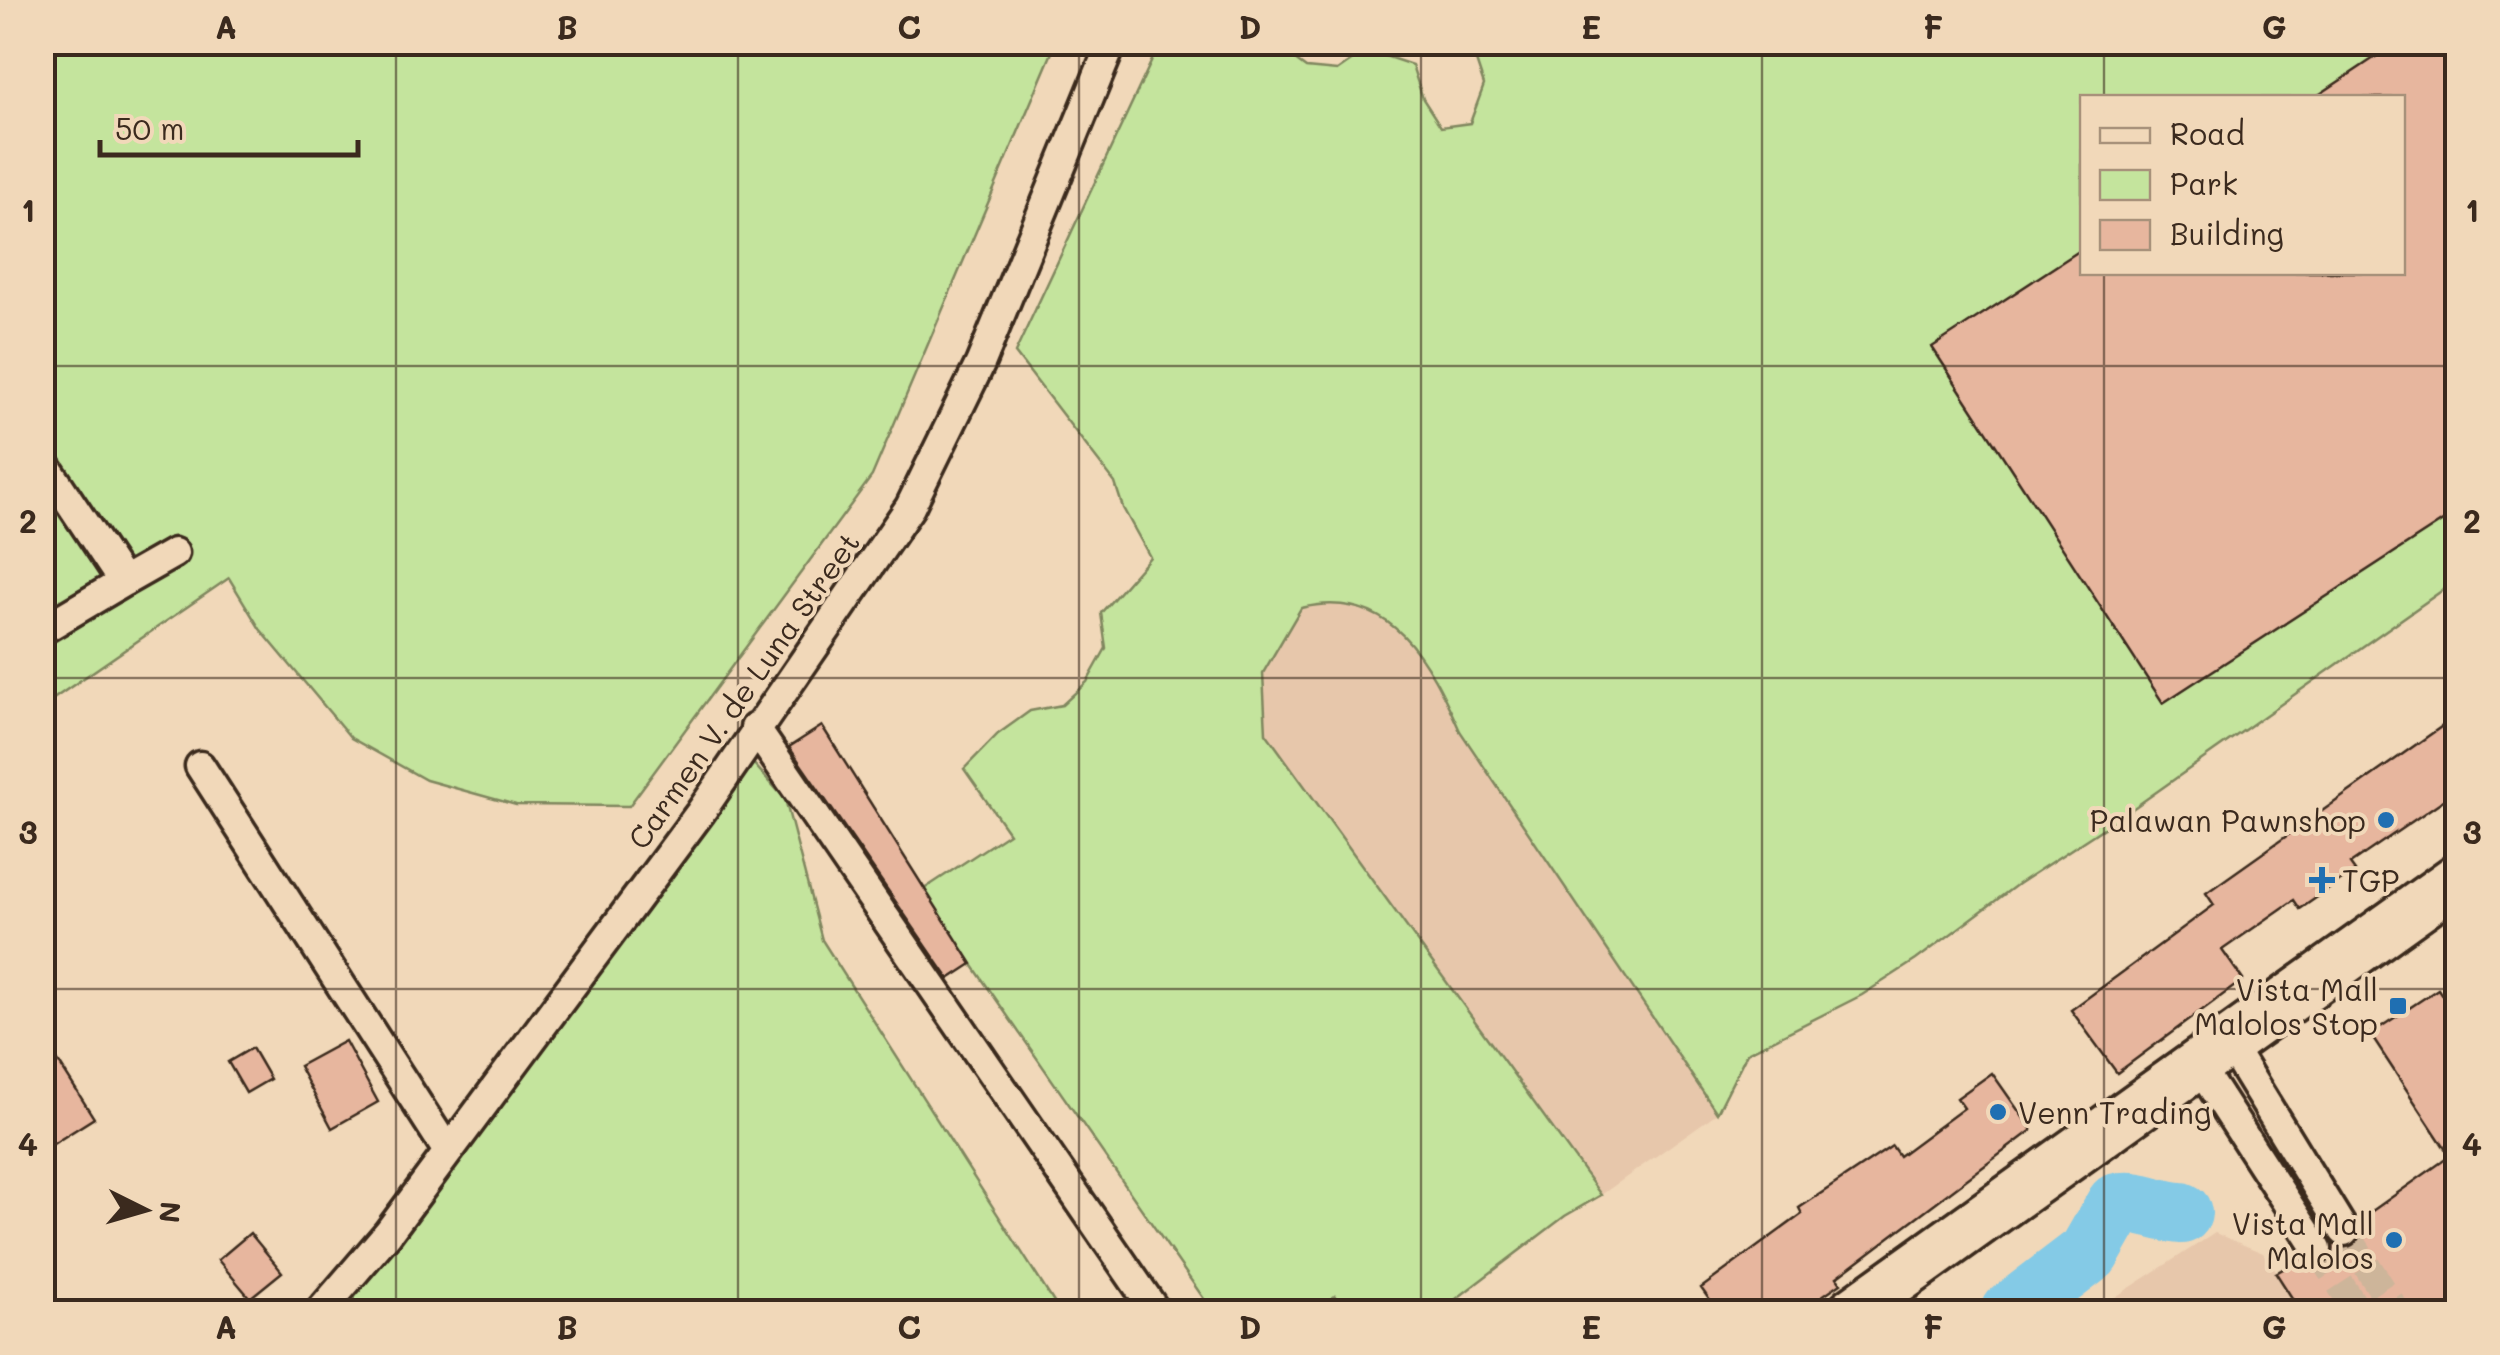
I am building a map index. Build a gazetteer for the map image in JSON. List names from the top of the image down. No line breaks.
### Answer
{"streets":{"street":["Carmen V. de Luna Street"]},"places":{"other":["Palawan Pawnshop","Venn Trading","Vista Mall Malolos"],"health":["TGP"],"transit":["Vista Mall Malolos Stop"]},"legend":["Road","Park","Building"],"scale_bar":"50 m","north":"right","grid":{"columns":["A","B","C","D","E","F","G"],"rows":["1","2","3","4"]}}
